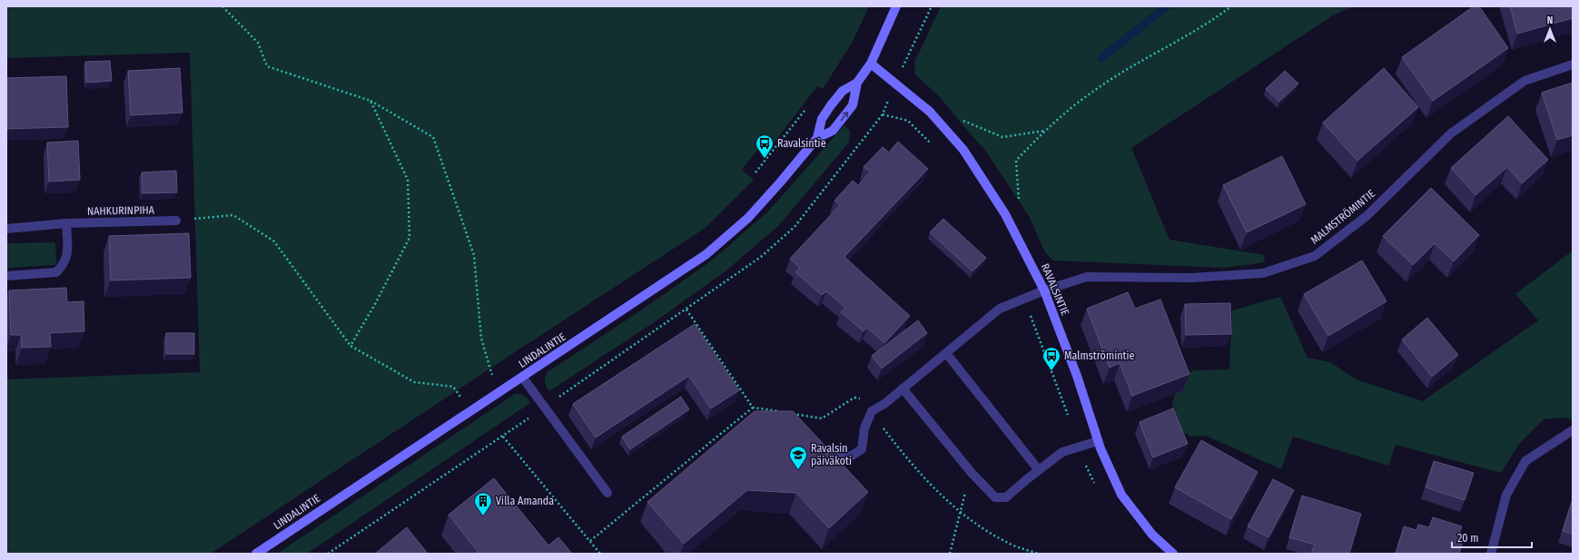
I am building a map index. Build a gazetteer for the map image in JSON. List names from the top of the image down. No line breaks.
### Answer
{"streets":{"street":["NAHKURINPIHA","MALMSTRÖMINTIE","RAVALSINTIE","LINDALINTIE"]},"crossings":[["MALMSTRÖMINTIE","RAVALSINTIE"],["RAVALSINTIE","LINDALINTIE"]],"places":{"bus stop":["Ravalsintie","Malmströmintie"],"school or university":["Ravalsin päiväkoti"],"building":["Villa Amanda"]},"scale_bar":"20 m","north":"top"}
